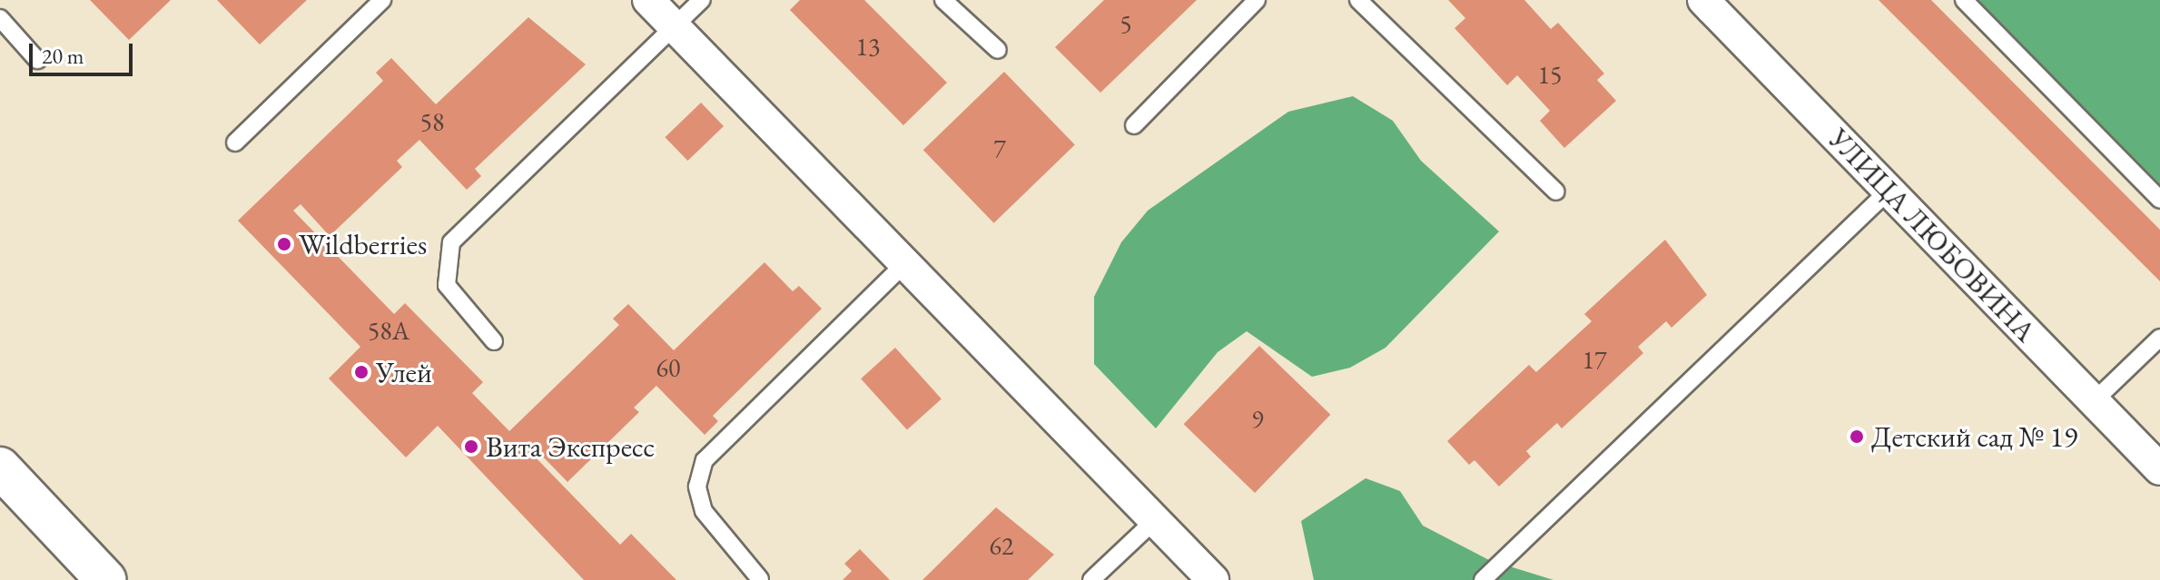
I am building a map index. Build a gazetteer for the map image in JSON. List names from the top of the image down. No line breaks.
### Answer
{"streets":{"street":["УЛИЦА ЛЮБОВИНА"]},"places":["Wildberries","Улей","Детский сад № 19","Вита Экспресс"],"house_numbers":["5","13","15","58","7","58А","17","60","9","62"],"scale_bar":"20 m"}
